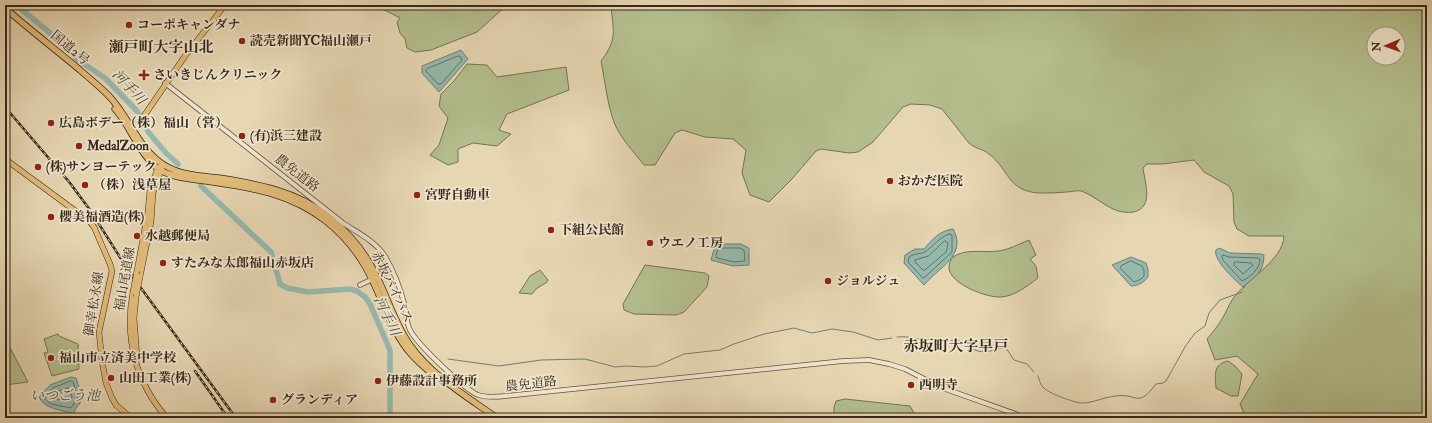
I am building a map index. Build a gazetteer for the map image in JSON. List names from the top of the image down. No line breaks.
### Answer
{"streets":{"highway":["国道2号","赤坂バイパス"],"main road":["福山尾道線","御幸松永線"],"street":["農免道路"]},"crossings":[["国道2号","福山尾道線"],["国道2号","赤坂バイパス"],["福山尾道線","赤坂バイパス"]],"districts":["瀬戸町大字山北","赤坂町大字早戸"],"water":["河手川","いつごう池"],"places":{"other":["コーポキャンダナ","読売新聞YC福山瀬戸","広島ボデー（株）福山（営）","(有)浜三建設","MedalZoon","(株)サンヨーテック","おかだ医院","（株）浅草屋","宮野自動車","櫻美福酒造(株)","下組公民館","水越郵便局","ウエノ工房","すたみな太郎福山赤坂店","ジョルジュ","福山市立済美中学校","山田工業(株)","伊藤設計事務所","西明寺","グランディア"],"health":["さいきじんクリニック"]},"north":"left"}
